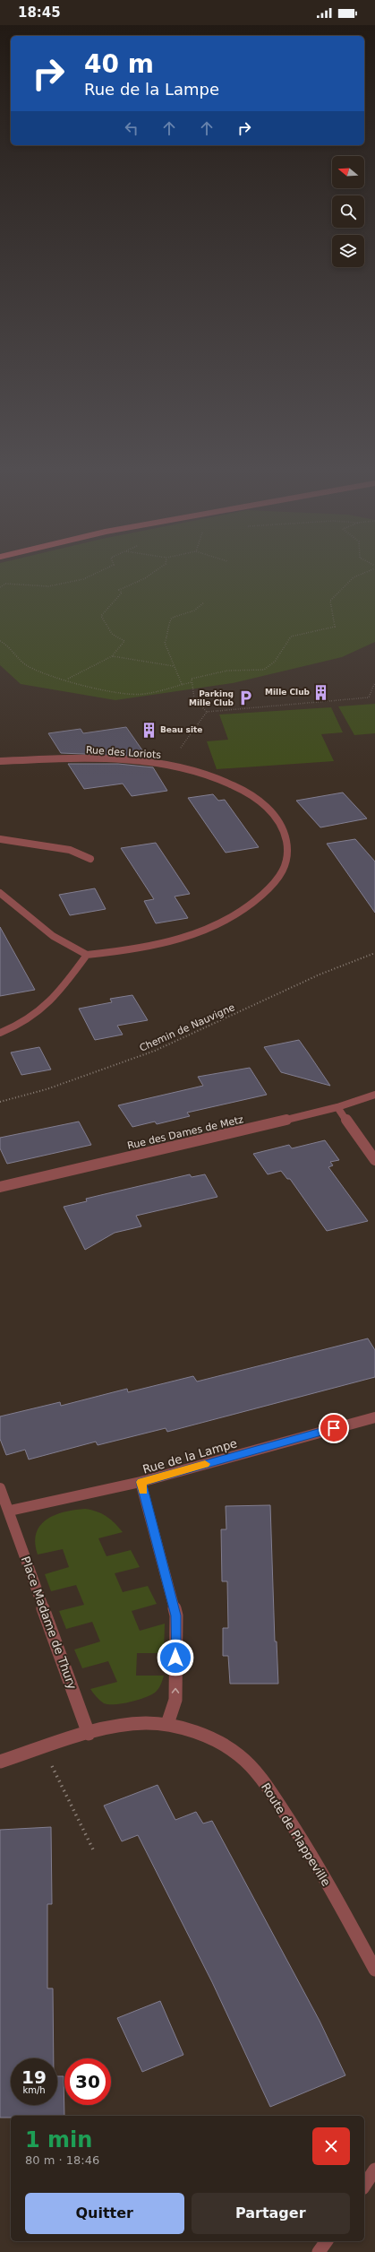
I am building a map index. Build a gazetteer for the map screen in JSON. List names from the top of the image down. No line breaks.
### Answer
{"streets":{"street":["Rue des Loriots","Rue des Dames de Metz","Rue de la Lampe","Place Madame de Thury","Route de Plappeville"],"path":["Chemin de Nauvigne"]},"crossings":[["Rue de la Lampe","Place Madame de Thury"],["Place Madame de Thury","Route de Plappeville"]],"places":{"building":["Mille Club","Beau site"],"parking":["Parking Mille Club"]},"north":"left","page":{"status":"18:45","turn":["40 m","Rue de la Lampe"],"speed":"19 km/h","limit":"30","heading":["1 min","80 m · 18:46"],"buttons":["Quitter","Partager"]}}
